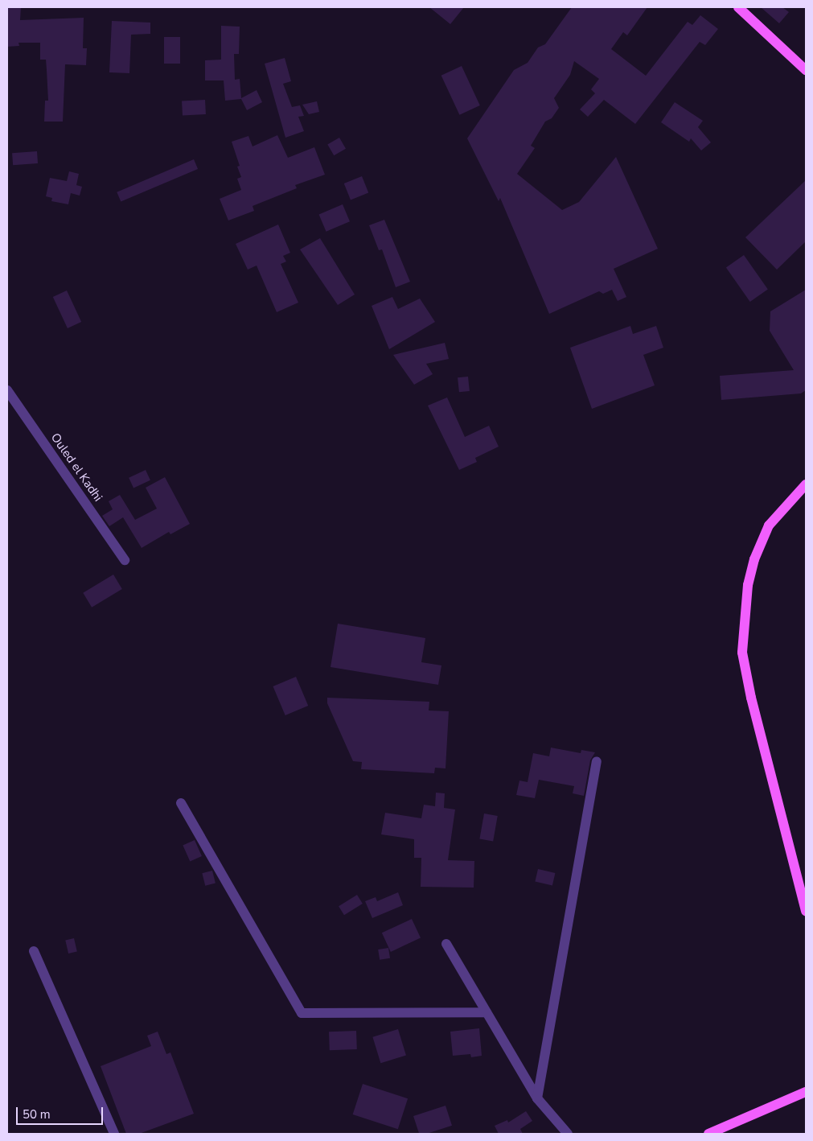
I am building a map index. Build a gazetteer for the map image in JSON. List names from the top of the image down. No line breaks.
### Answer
{"streets":{"street":["Ouled el Kadhi"]},"scale_bar":"50 m"}
